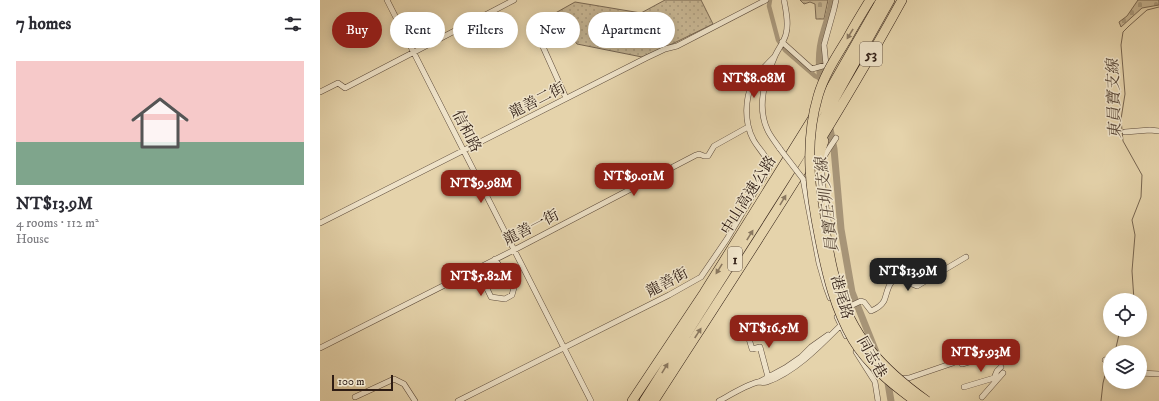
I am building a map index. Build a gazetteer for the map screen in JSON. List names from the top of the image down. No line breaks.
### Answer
{"streets":{"highway":["53","中山高速公路","1"],"street":["龍善二街","信和路","龍善一街","龍善街","港尾路","同志巷"]},"crossings":[["53","中山高速公路"],["龍善二街","信和路"],["信和路","龍善一街"],["信和路","龍善街"],["龍善一街","龍善街"],["龍善街","港尾路"],["港尾路","同志巷"]],"water":["東員寶支線","員寶庄圳支線"],"scale_bar":"100 m","page":{"heading":"7 homes","chip":["Buy","Rent","Filters","New","Apartment"],"list":[{"name":"NT$13.9M","note":"4 rooms · 112 m² · House"}],"price":["NT$8.08M","NT$9.01M","NT$9.98M","NT$13.9M","NT$5.82M","NT$16.5M","NT$5.93M"],"scale":"100 m"}}
